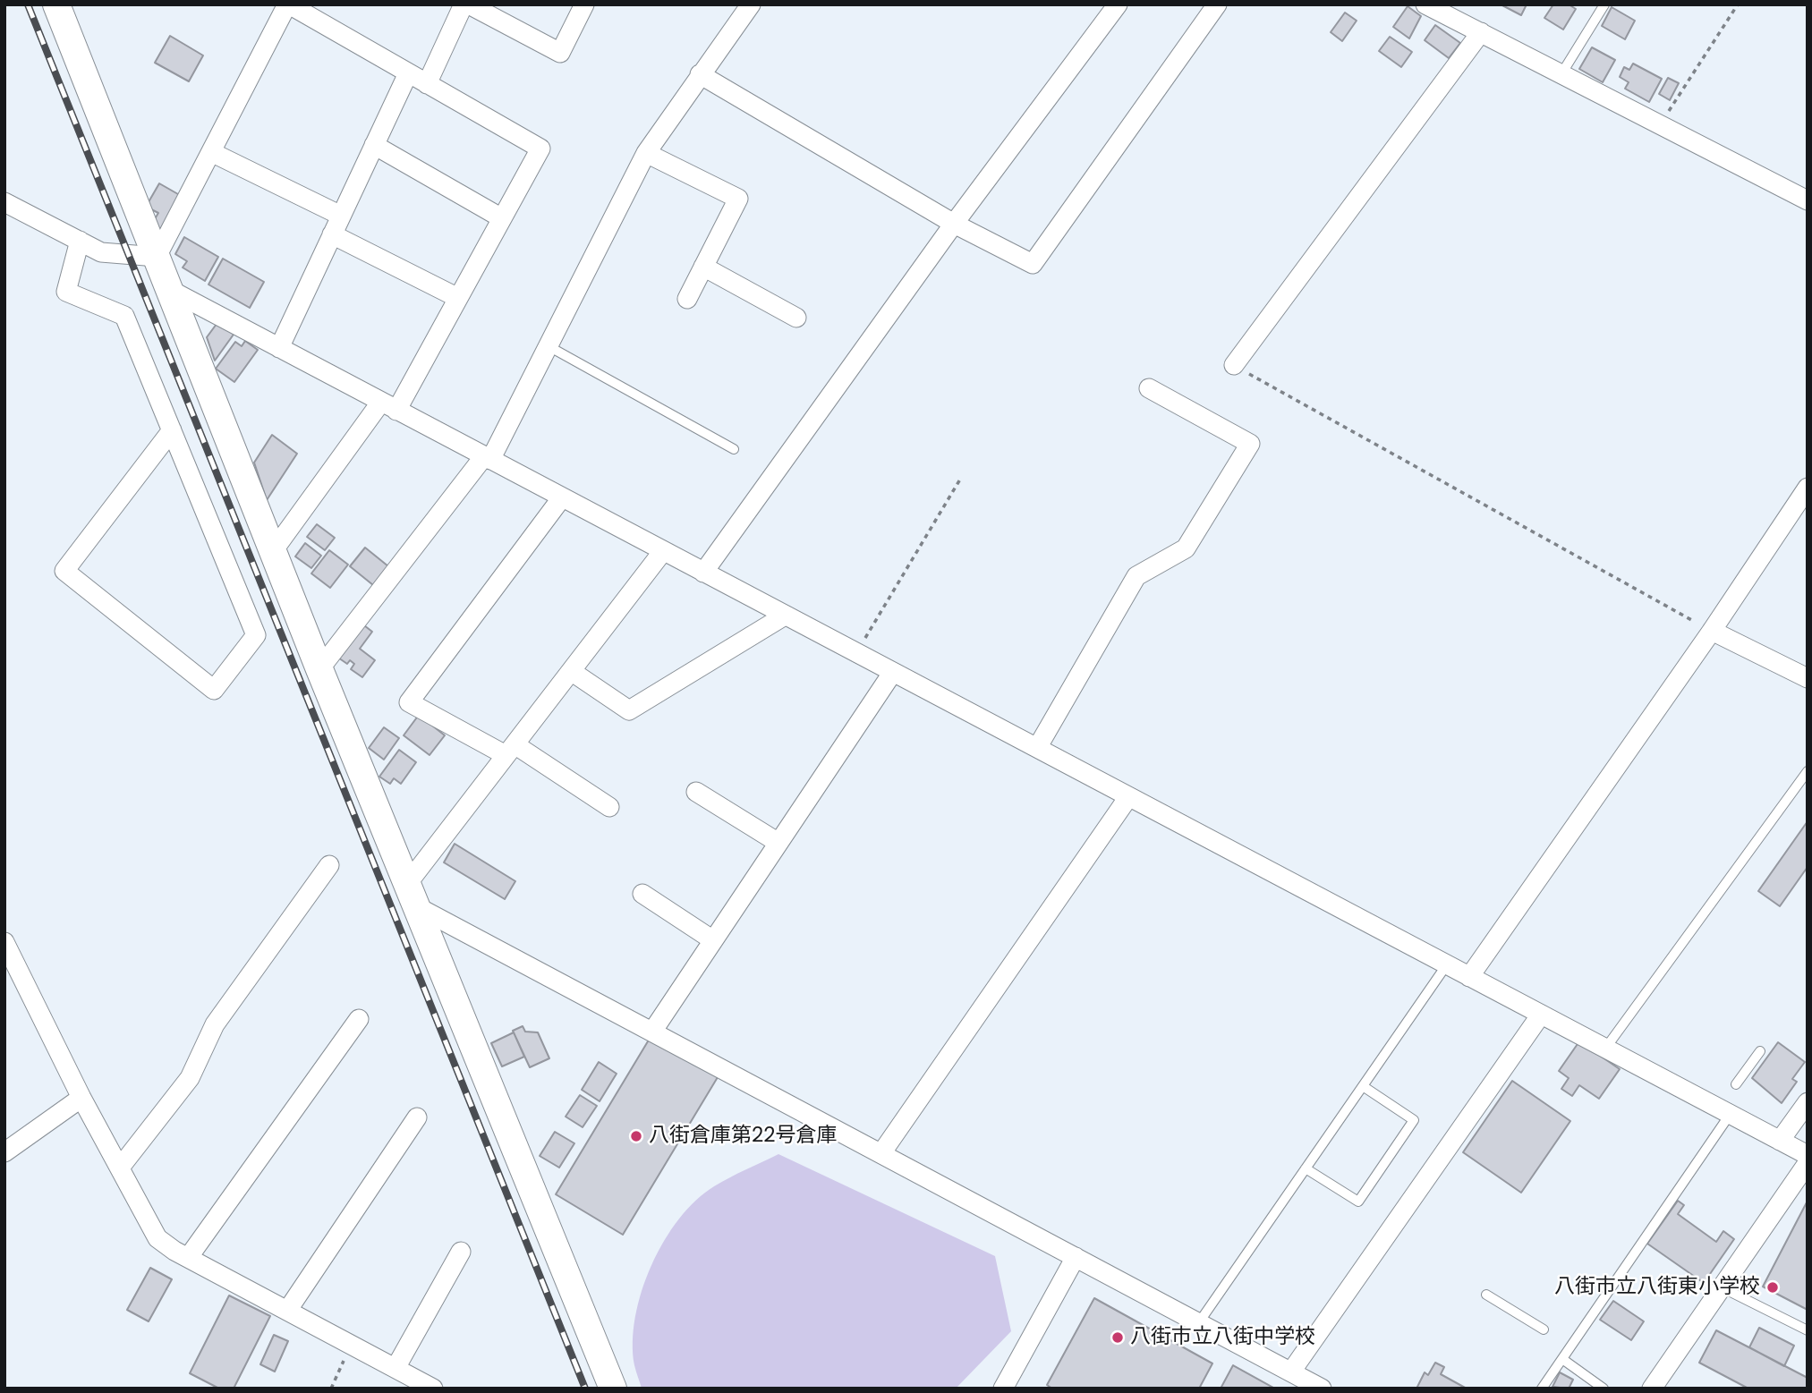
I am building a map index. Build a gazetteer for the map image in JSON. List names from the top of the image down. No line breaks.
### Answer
{"places":["八街倉庫第22号倉庫","八街市立八街東小学校","八街市立八街中学校"]}
